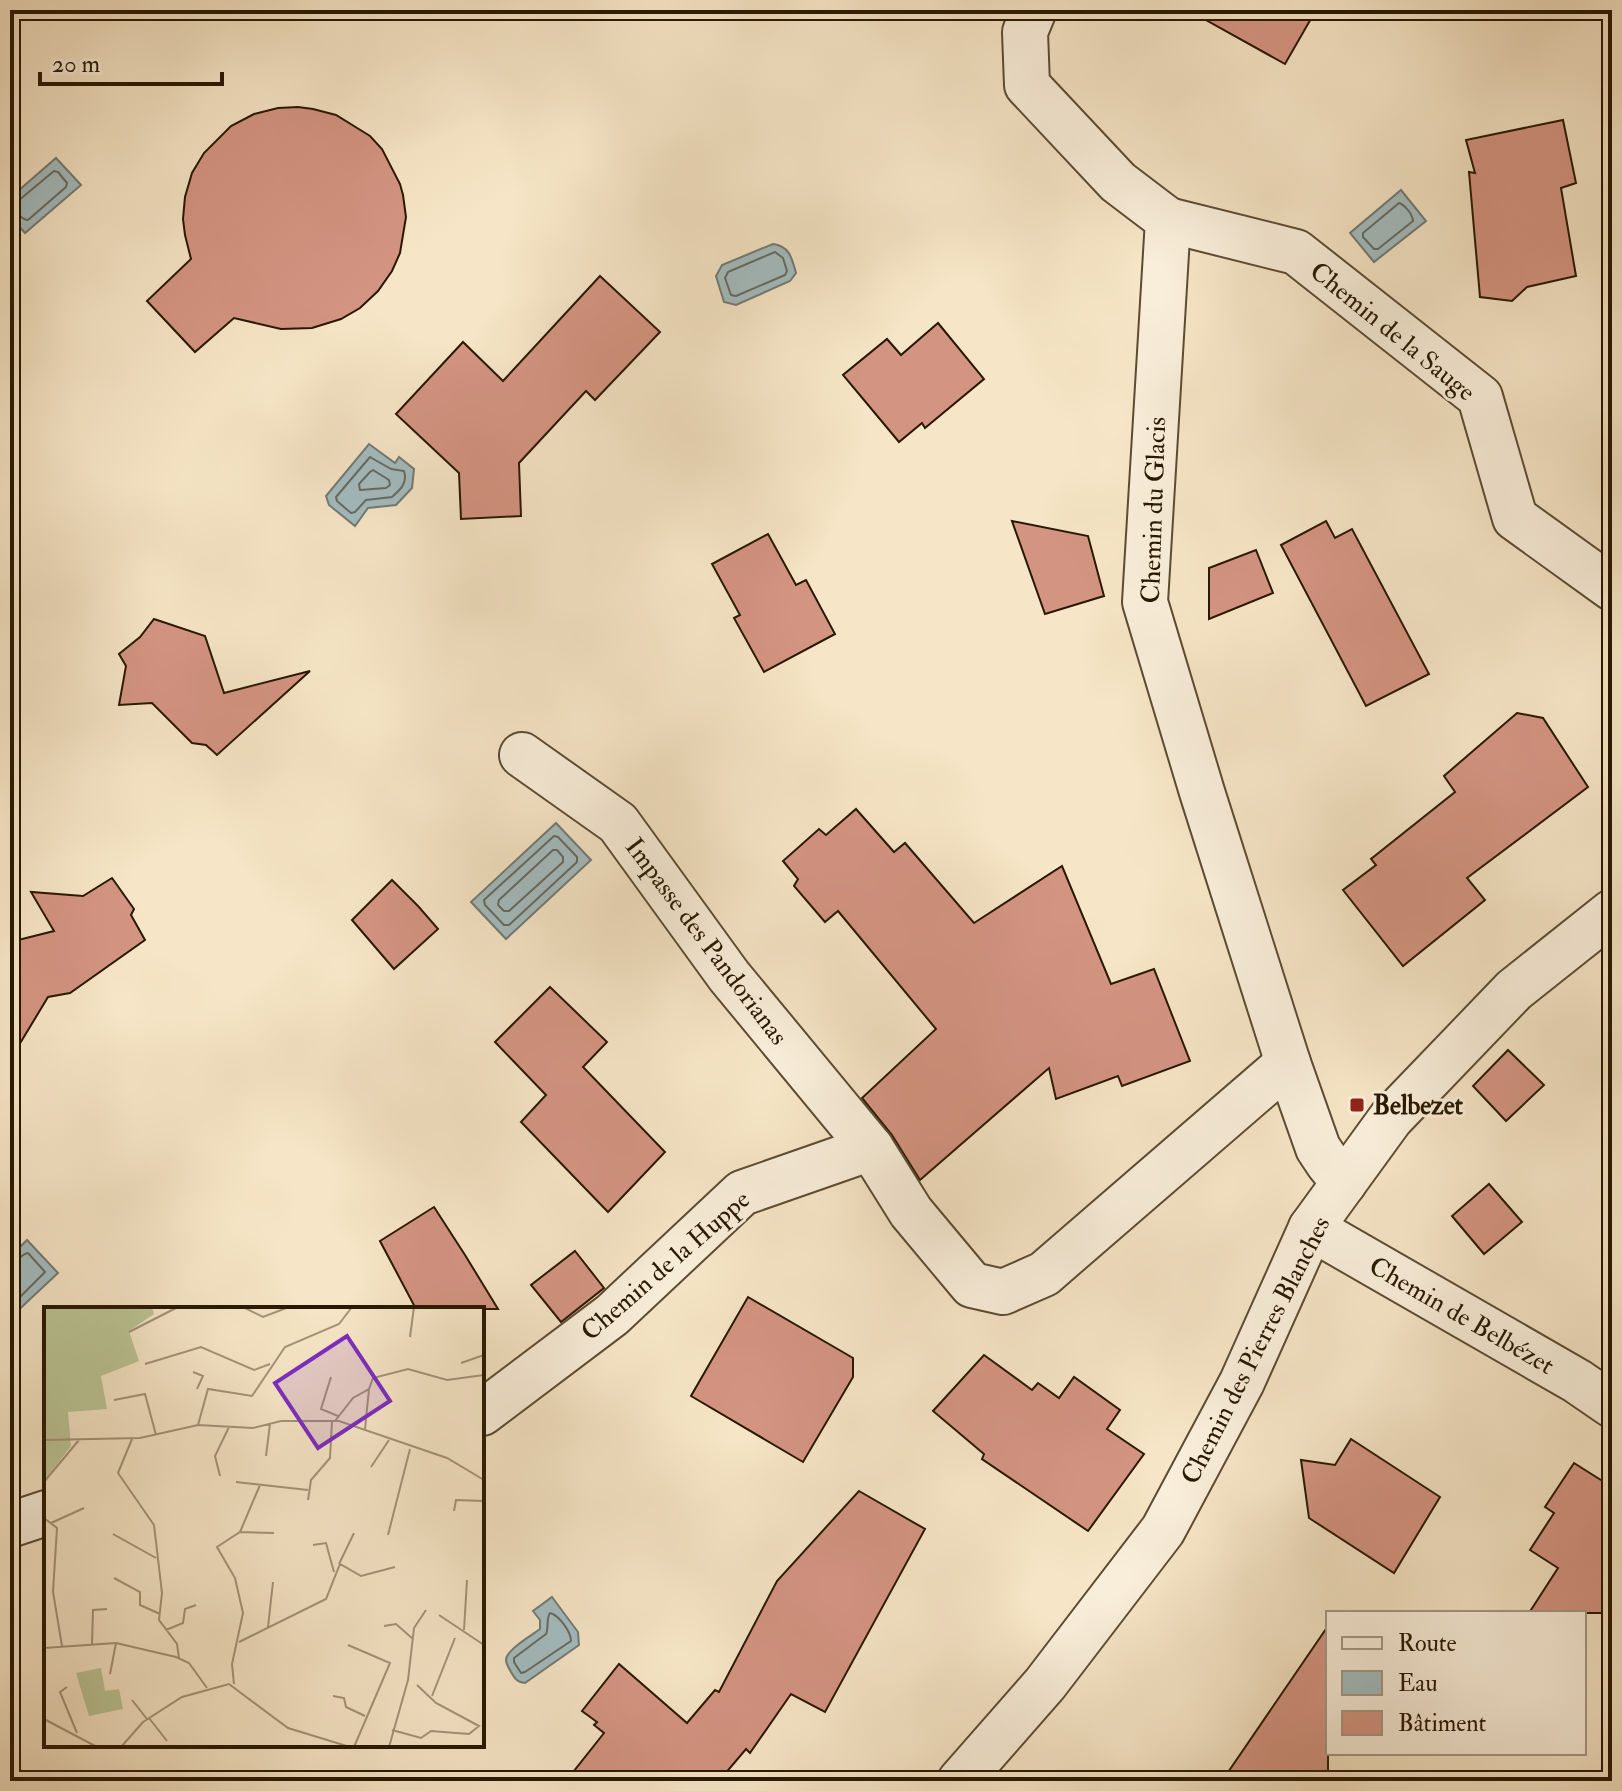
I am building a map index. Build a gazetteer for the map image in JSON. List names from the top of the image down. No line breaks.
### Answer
{"streets":{"street":["Chemin de la Sauge","Chemin du Glacis","Impasse des Pandorianas","Chemin de la Huppe","Chemin de Belbézet","Chemin des Pierres Blanches"]},"crossings":[["Chemin de la Sauge","Chemin du Glacis"],["Chemin du Glacis","Chemin des Pierres Blanches"],["Impasse des Pandorianas","Chemin de la Huppe"],["Chemin de Belbézet","Chemin des Pierres Blanches"]],"places":{"transit":["Belbezet"]},"legend":["Route","Eau","Bâtiment"],"scale_bar":"20 m"}
